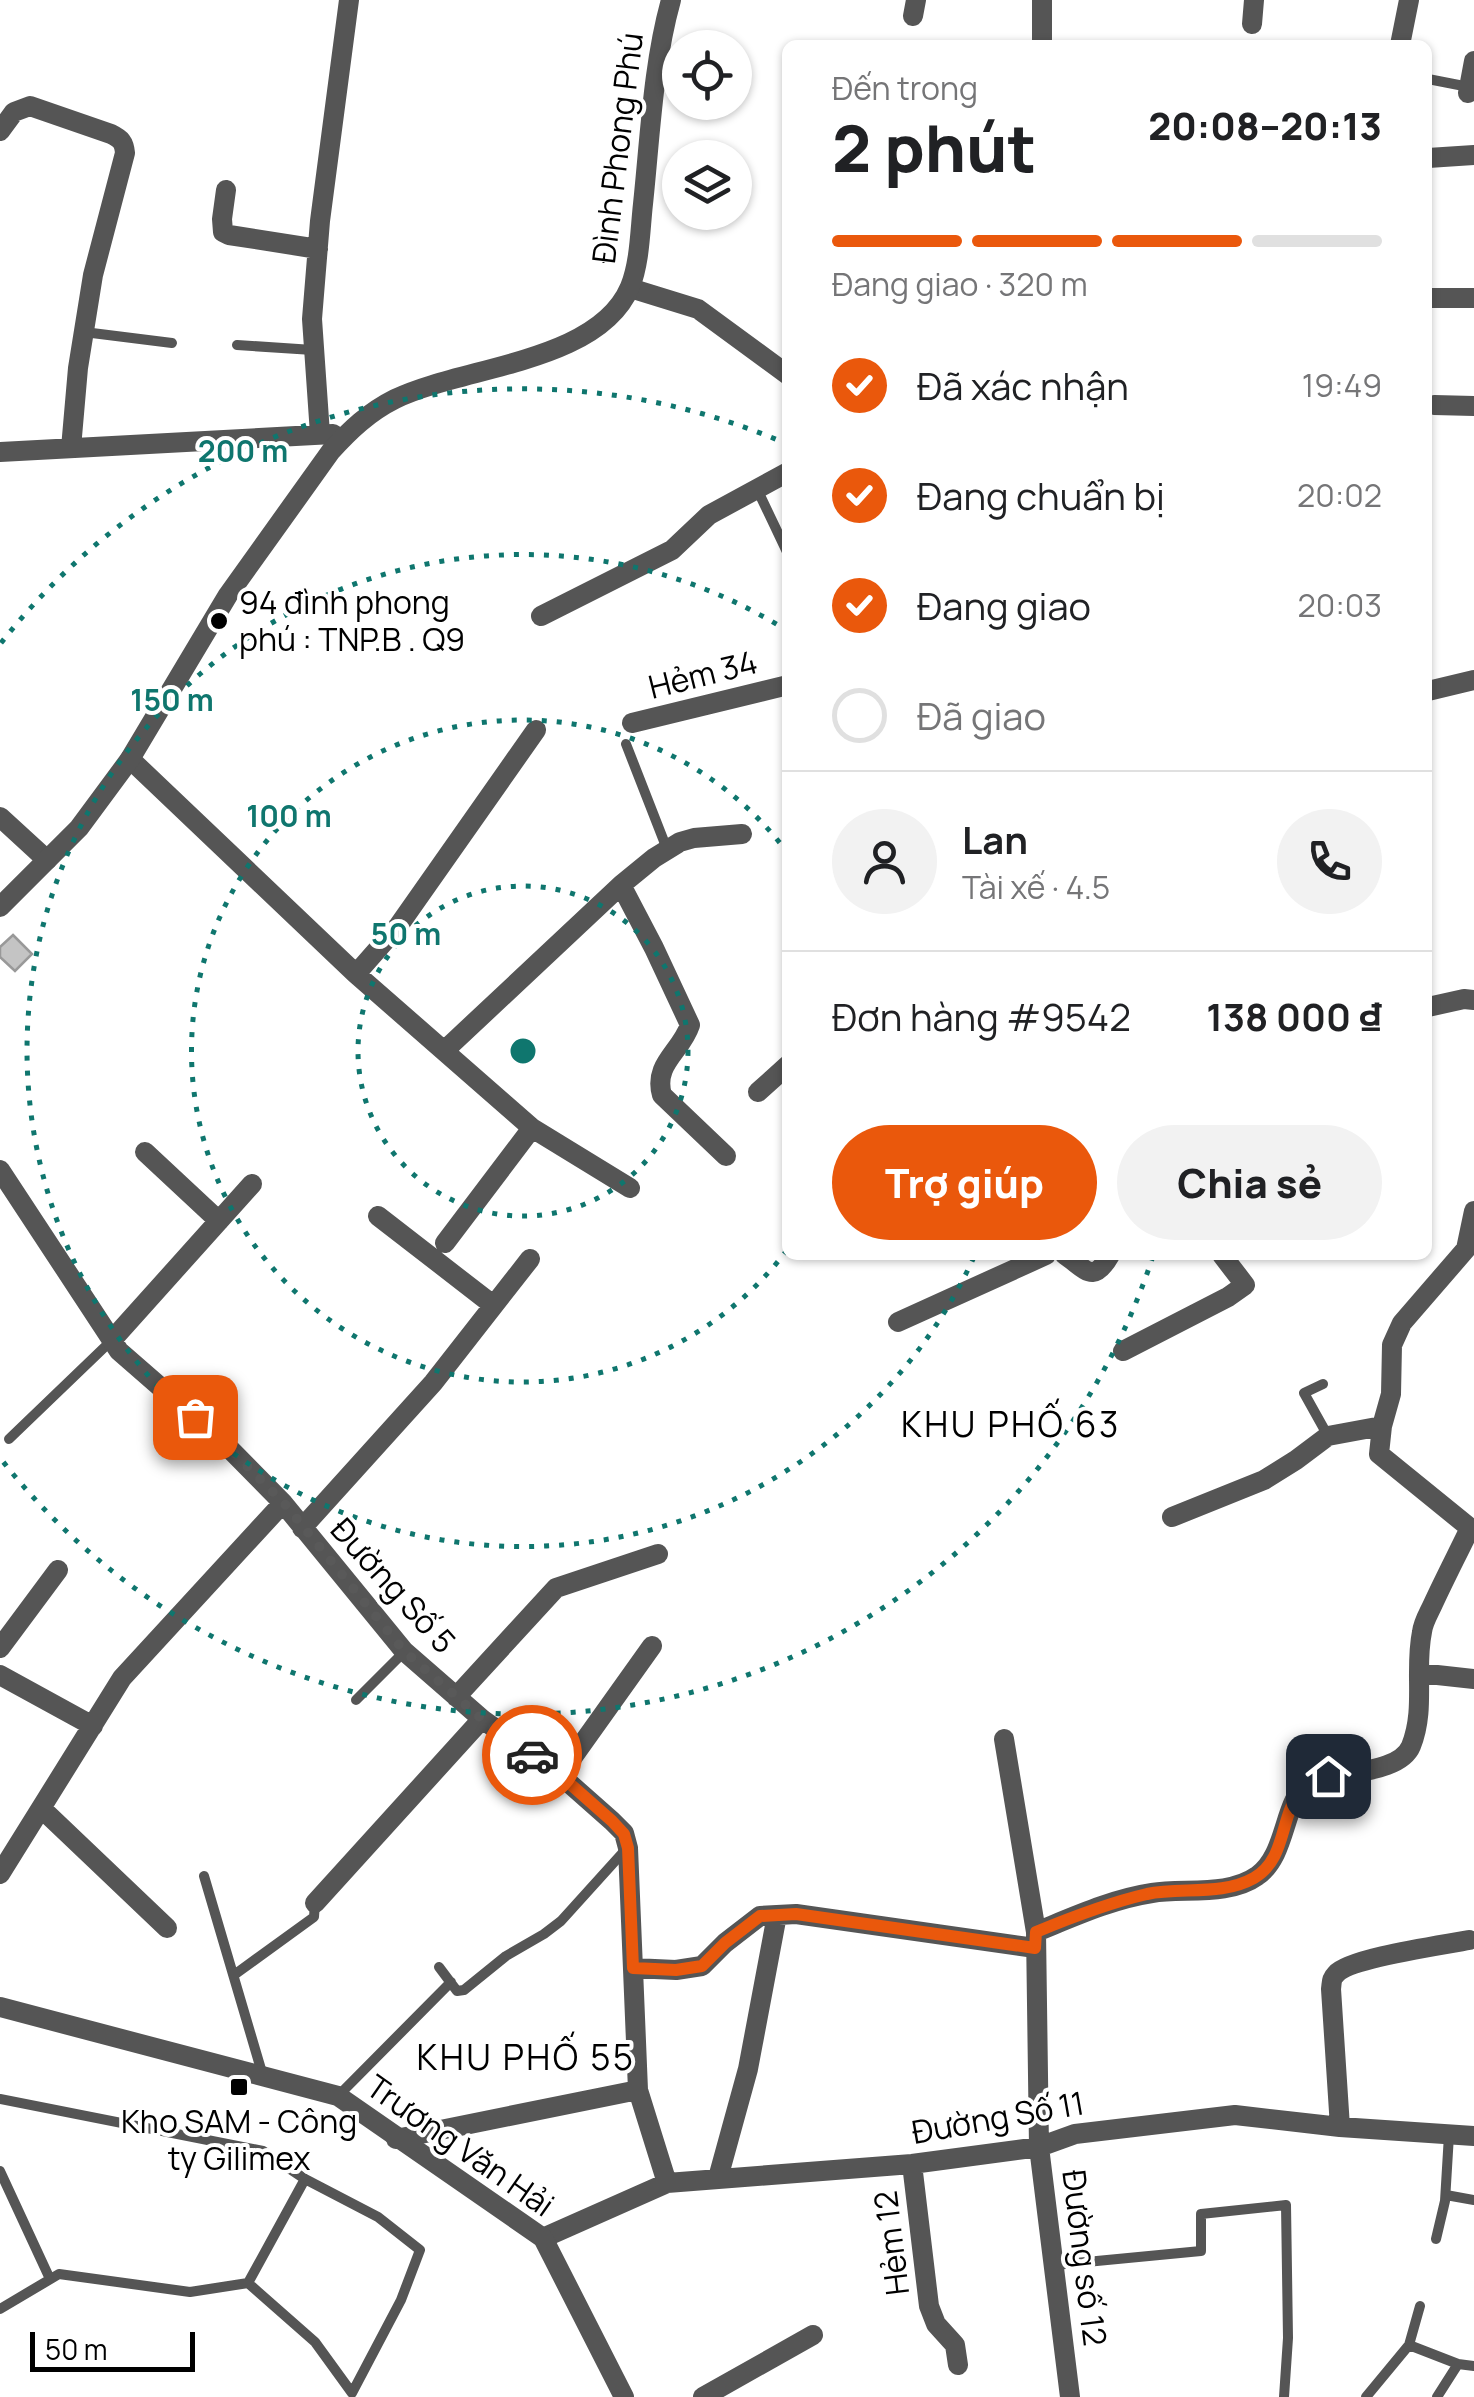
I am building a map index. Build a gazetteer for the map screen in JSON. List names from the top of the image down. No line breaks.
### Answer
{"streets":{"street":["Đình Phong Phú","Hẻm 34","Đường Số 5","Đường Số 11","Trương Văn Hải","Hẻm 12","Đường số 12"]},"crossings":[["Đường Số 11","Trương Văn Hải"],["Đường Số 11","Hẻm 12"],["Đường Số 11","Đường số 12"]],"districts":["KHU PHỐ 63","KHU PHỐ 55"],"places":{"other":["94 đình phong phú : TNP.B . Q9"],"transit":["Kho SAM - Công ty Gilimex"]},"scale_bar":"50 m","page":{"heading":["2 phút","Đến trong","20:08–20:13"],"panel":["Lan","Tài xế · 4.5","Đơn hàng #9542","138 000 ₫"],"bar":"Đang giao · 320 m","list":[["Đã xác nhận","19:49"],["Đang chuẩn bị","20:02"],["Đang giao","20:03"],"Đã giao"],"buttons":["Trợ giúp","Chia sẻ"],"scale":"50 m"},"rings":["200 m","150 m","100 m","50 m"]}
